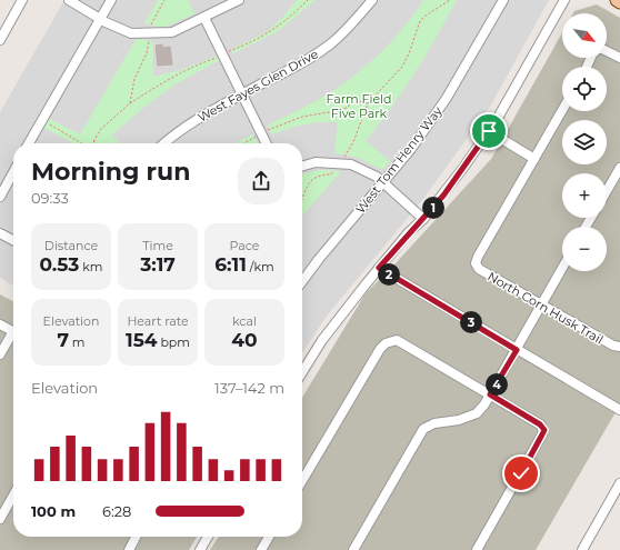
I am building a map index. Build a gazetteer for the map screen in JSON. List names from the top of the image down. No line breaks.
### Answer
{"streets":{"street":["West Fayes Glen Drive","West Tom Henry Way","North Corn Husk Trail"]},"parks":["Farm Field Five Park"],"north":"bottom right","page":{"map_buttons":["+","−"],"heading":["Morning run","09:33"],"pins":["1","2","3","4"],"stats":[["Distance","0.53 km"],["Time","3:17"],["Pace","6:11 /km"],["Elevation","7 m"],["Heart rate","154 bpm"],["kcal","40"]],"chart":["Elevation","137–142 m"],"list":[{"name":"100 m","note":"6:28"}]}}
